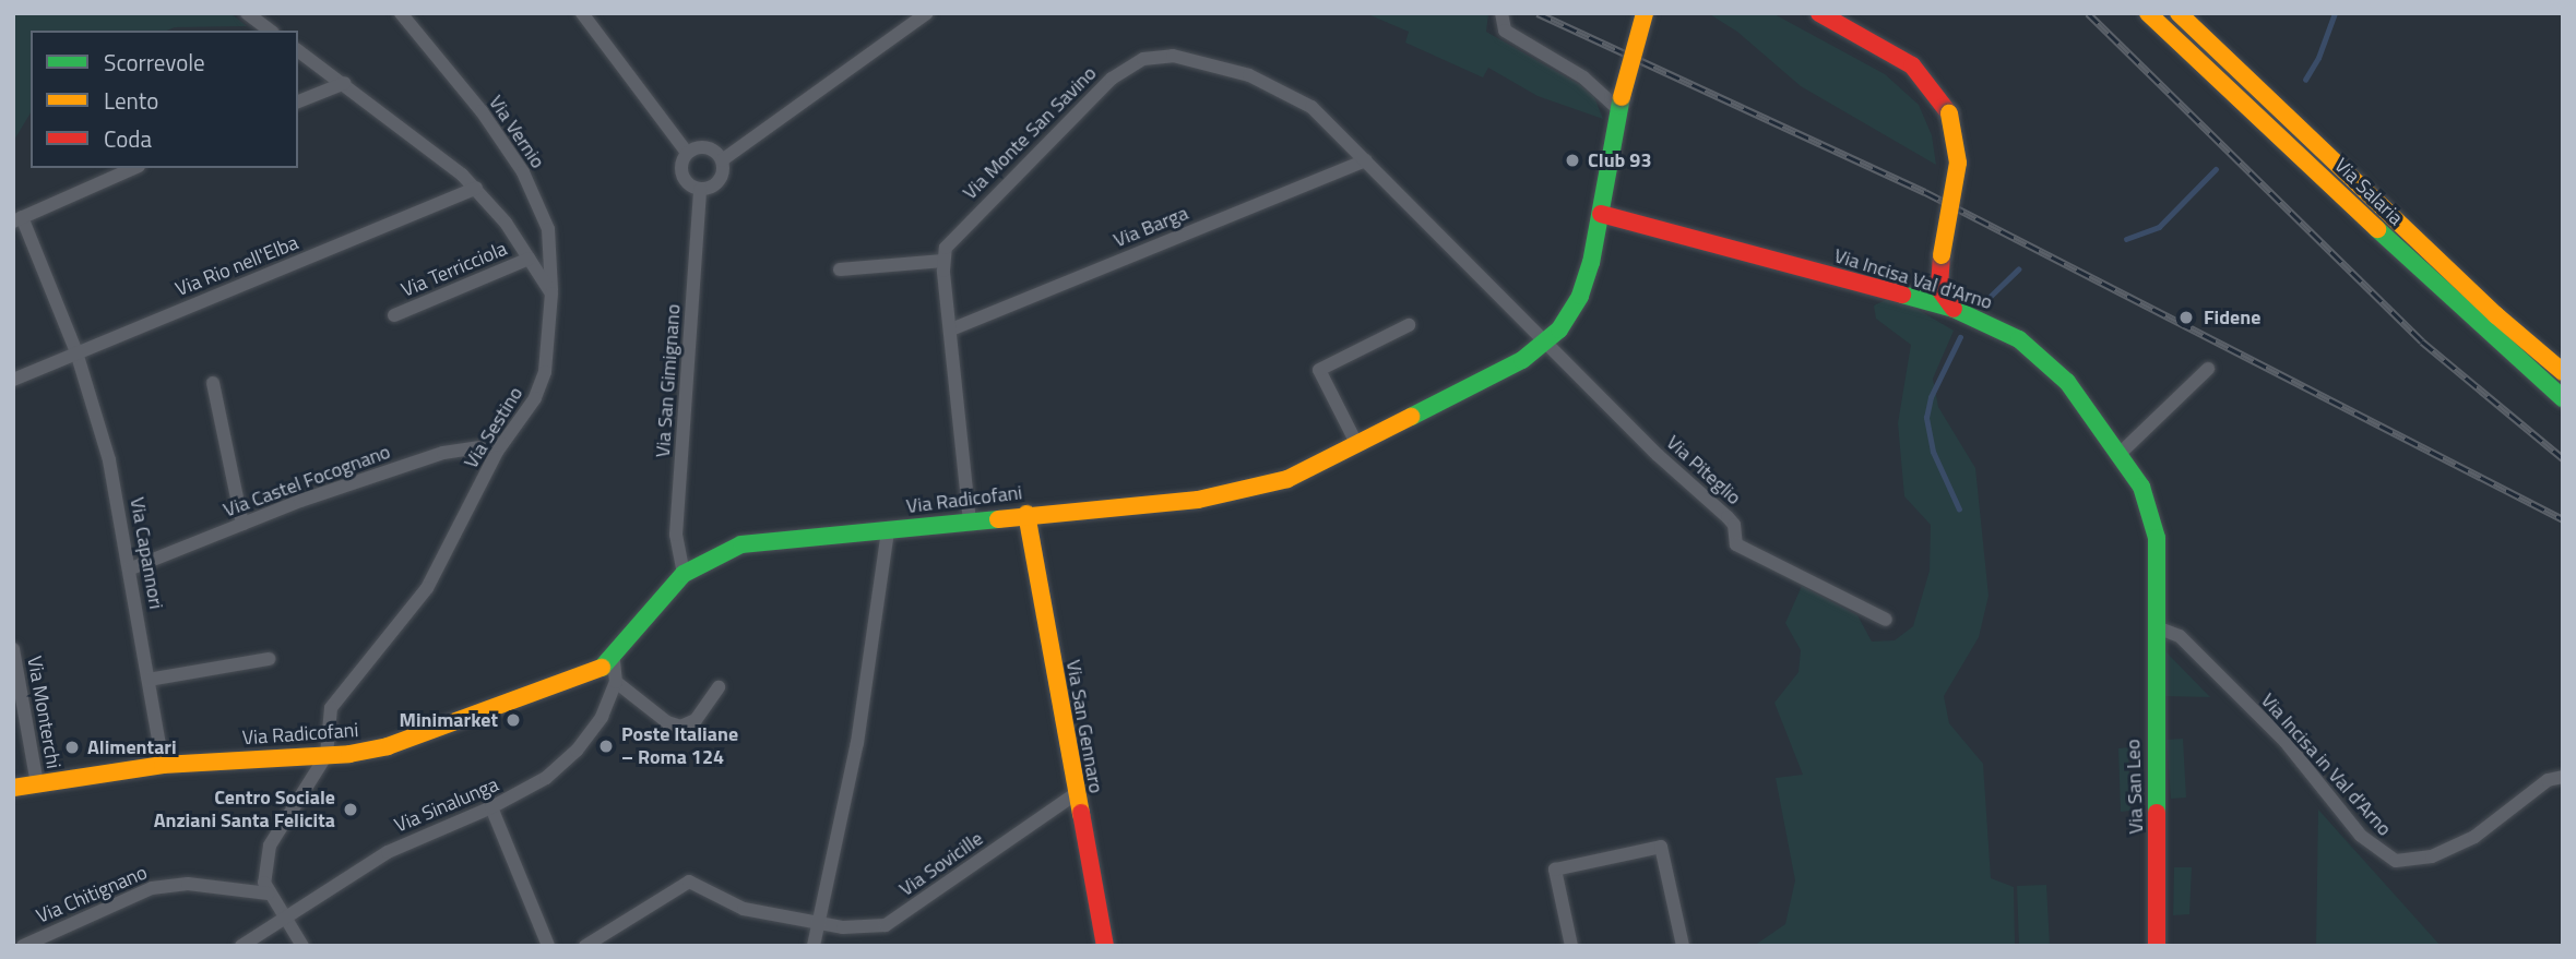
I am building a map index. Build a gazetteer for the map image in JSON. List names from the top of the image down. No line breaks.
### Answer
{"streets":{"street":["Via Vernio","Via Monte San Savino","Via Salaria","Via Barga","Via Rio nell'Elba","Via Terricciola","Via Incisa Val d'Arno","Via San Gimignano","Via Sestino","Via Piteglio","Via Castel Focognano","Via Radicofani","Via Capannori","Via Monterchi","Via San Gennaro","Via Incisa in Val d'Arno","Via San Leo","Via Sinalunga","Via Sovicille","Via Chitignano"]},"crossings":[["Via Vernio","Via Sestino"],["Via Monte San Savino","Via Barga"],["Via Monte San Savino","Via Piteglio"],["Via Monte San Savino","Via Radicofani"],["Via Rio nell'Elba","Via Capannori"],["Via Incisa Val d'Arno","Via Radicofani"],["Via Incisa Val d'Arno","Via Incisa in Val d'Arno"],["Via Incisa Val d'Arno","Via San Leo"],["Via San Gimignano","Via Radicofani"],["Via Sestino","Via Castel Focognano"],["Via Sestino","Via Radicofani"],["Via Piteglio","Via Radicofani"],["Via Castel Focognano","Via Capannori"],["Via Radicofani","Via Capannori"],["Via Radicofani","Via Monterchi"],["Via Radicofani","Via San Gennaro"],["Via Radicofani","Via Sinalunga"],["Via San Gennaro","Via Sovicille"],["Via Incisa in Val d'Arno","Via San Leo"]],"places":["Club 93","Fidene","Minimarket","Poste Italiane – Roma 124","Alimentari","Centro Sociale Anziani Santa Felicita"],"legend":["Scorrevole","Lento","Coda"]}
